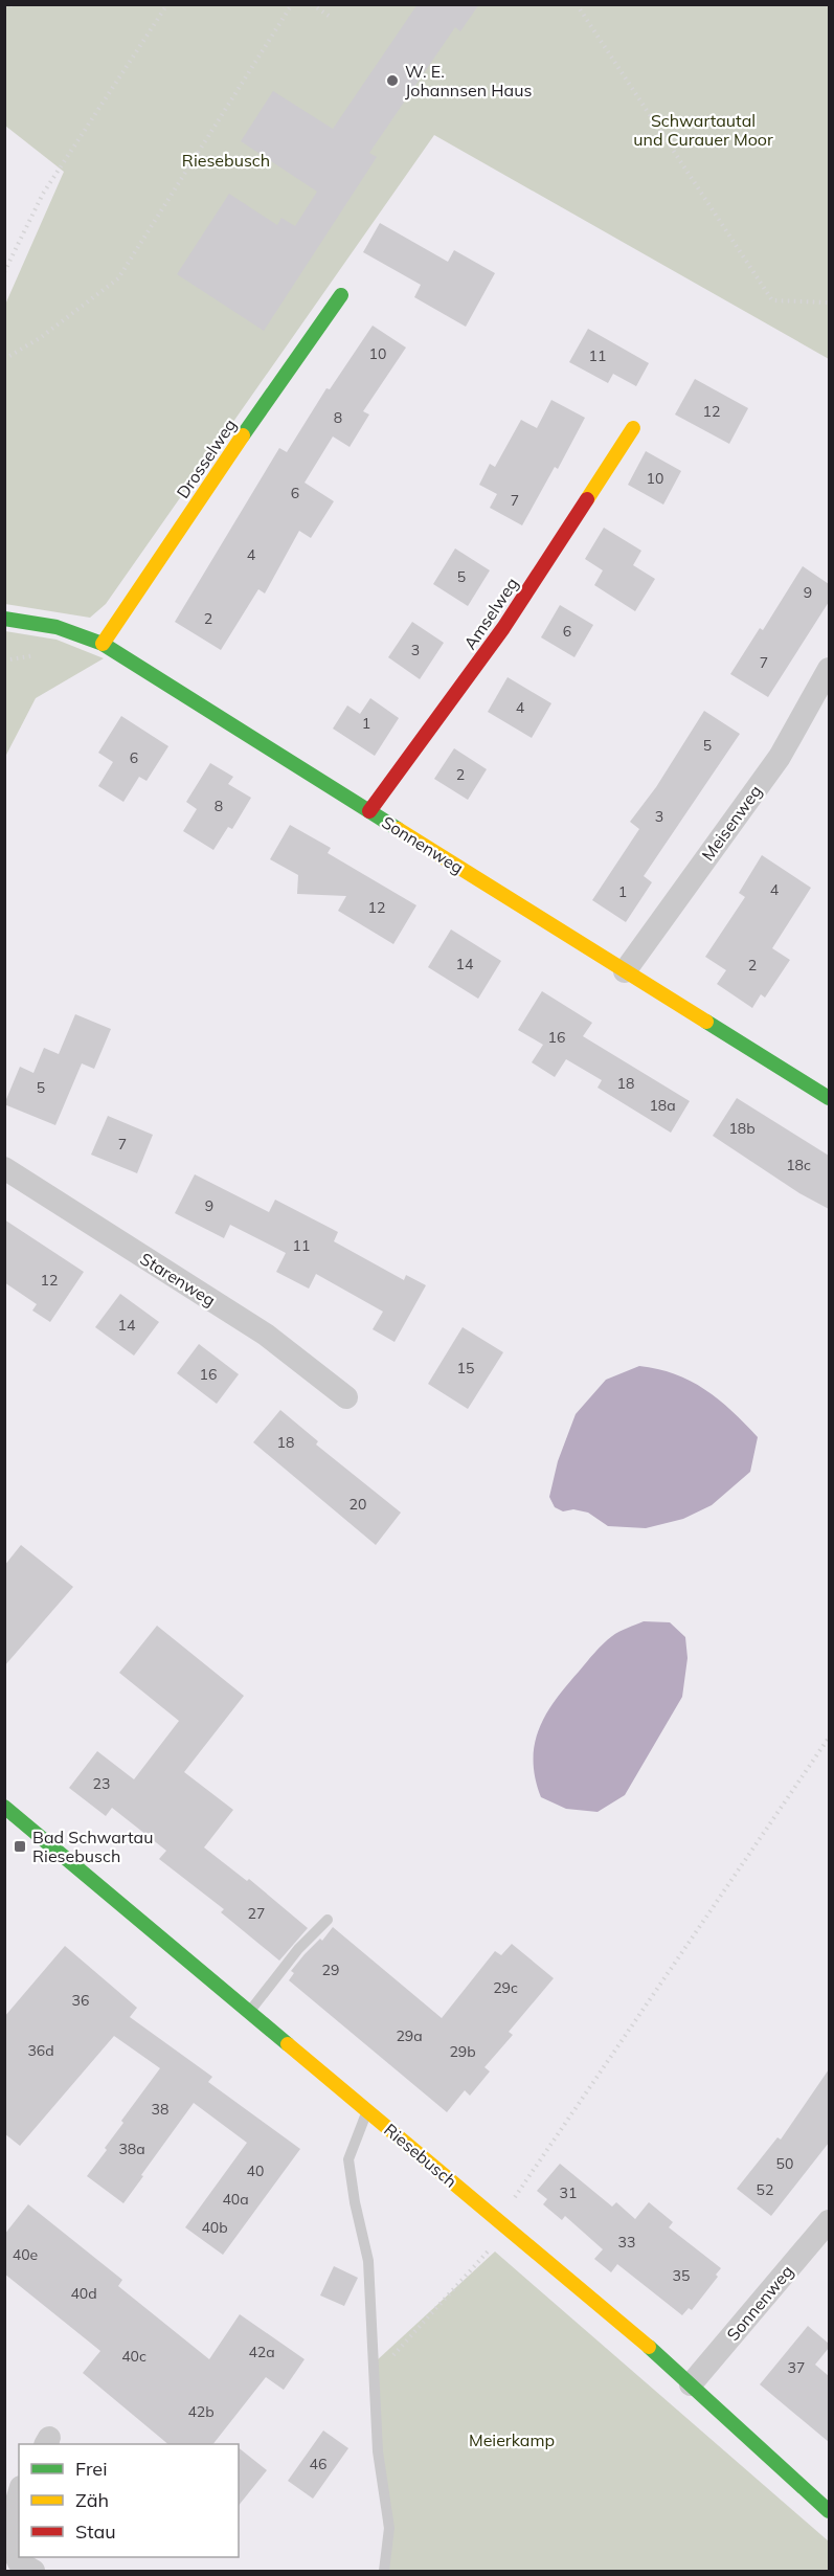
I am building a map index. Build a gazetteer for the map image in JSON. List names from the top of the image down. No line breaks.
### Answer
{"streets":{"street":["Drosselweg","Amselweg","Meisenweg","Sonnenweg","Starenweg","Riesebusch"]},"crossings":[["Drosselweg","Sonnenweg"],["Amselweg","Sonnenweg"],["Meisenweg","Sonnenweg"],["Sonnenweg","Riesebusch"]],"parks":["Schwartautal und Curauer Moor","Riesebusch","Meierkamp"],"places":{"other":["W. E. Johannsen Haus"],"transit":["Bad Schwartau Riesebusch"]},"house_numbers":["10","11","12","8","10","6","7","4","5","9","2","6","3","7","4","1","5","6","2","8","3","4","1","12","14","2","16","18","5","18a","18b","7","18c","9","11","12","14","15","16","18","20","23","27","29","29c","36","29a","36d","29b","38","38a","50","40","52","31","40a","40b","33","40e","35","40d","42a","40c","37","42b","46"],"legend":["Frei","Zäh","Stau"]}
